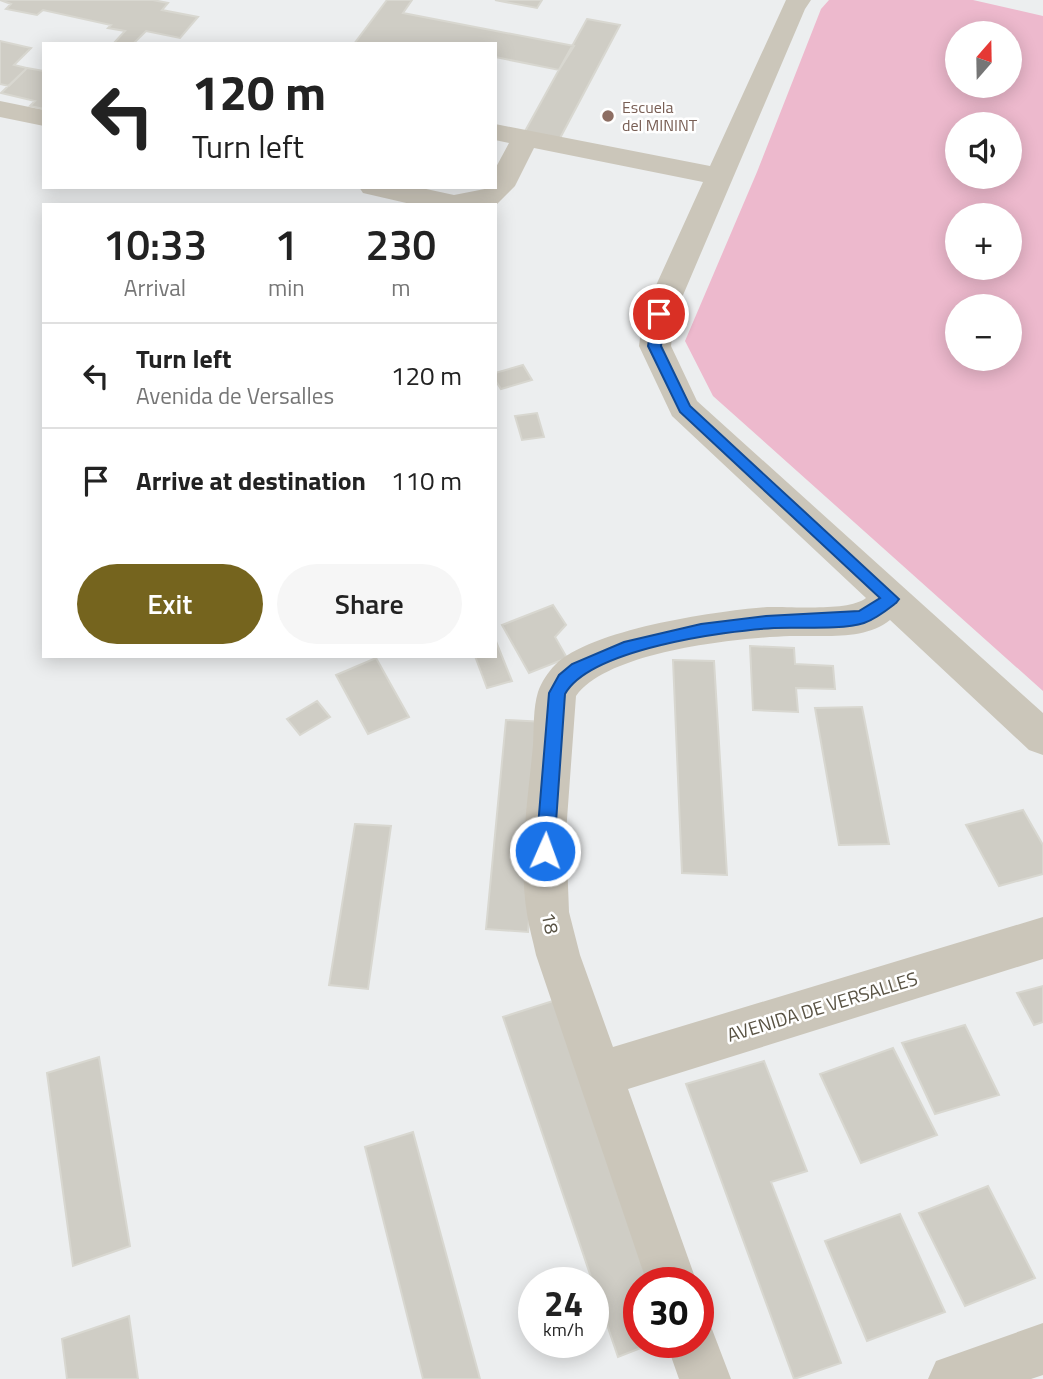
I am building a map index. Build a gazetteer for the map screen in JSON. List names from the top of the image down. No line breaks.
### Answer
{"streets":{"street":["18","AVENIDA DE VERSALLES"]},"crossings":[["18","AVENIDA DE VERSALLES"]],"places":["Escuela del MININT"],"north":"top","page":{"map_buttons":["+","−"],"turn":["120 m","Turn left"],"eta":["10:33","Arrival","1","min","230","m"],"list":[{"name":"Turn left","note":"Avenida de Versalles","value":"120 m"},{"name":"Arrive at destination","value":"110 m"}],"buttons":["Exit","Share"],"speed":"24 km/h","limit":"30"}}
